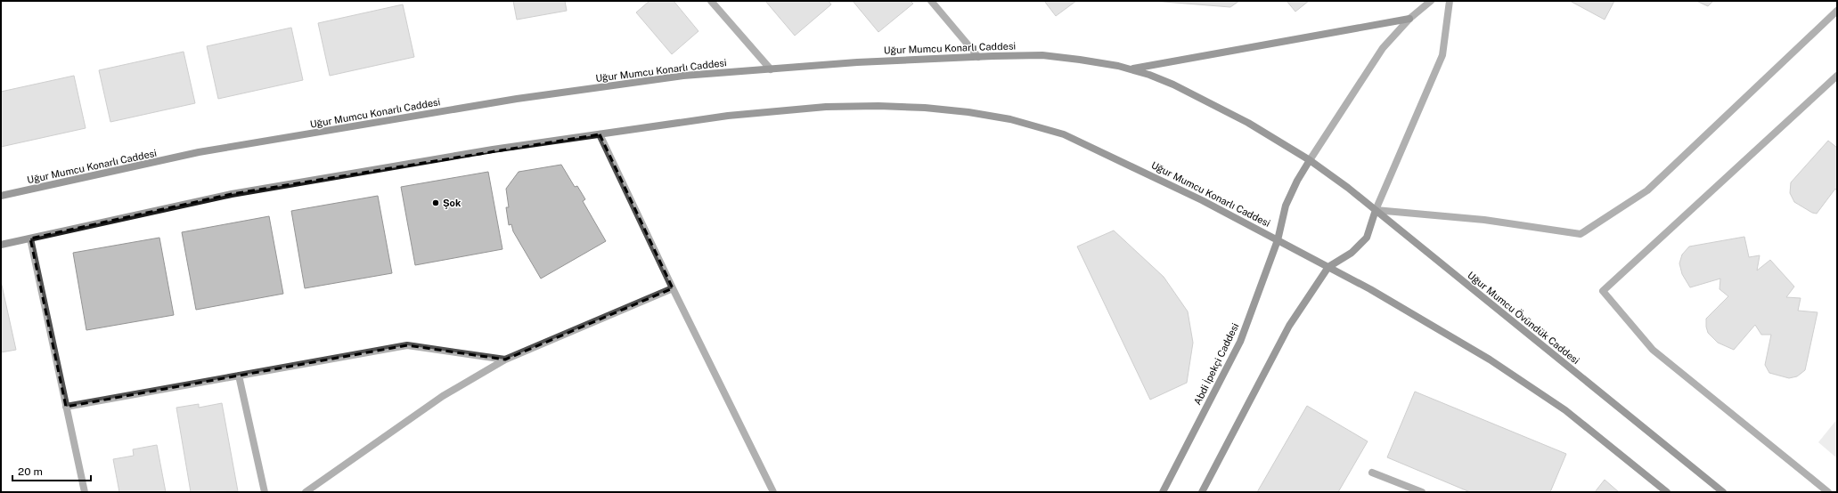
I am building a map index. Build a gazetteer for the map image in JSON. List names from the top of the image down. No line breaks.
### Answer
{"streets":{"street":["Uğur Mumcu Konarlı Caddesi","Uğur Mumcu Övündük Caddesi","Abdi İpekçi Caddesi"]},"crossings":[["Uğur Mumcu Konarlı Caddesi","Uğur Mumcu Övündük Caddesi"],["Uğur Mumcu Konarlı Caddesi","Abdi İpekçi Caddesi"],["Uğur Mumcu Övündük Caddesi","Abdi İpekçi Caddesi"]],"places":["Şok"],"scale_bar":"20 m"}
